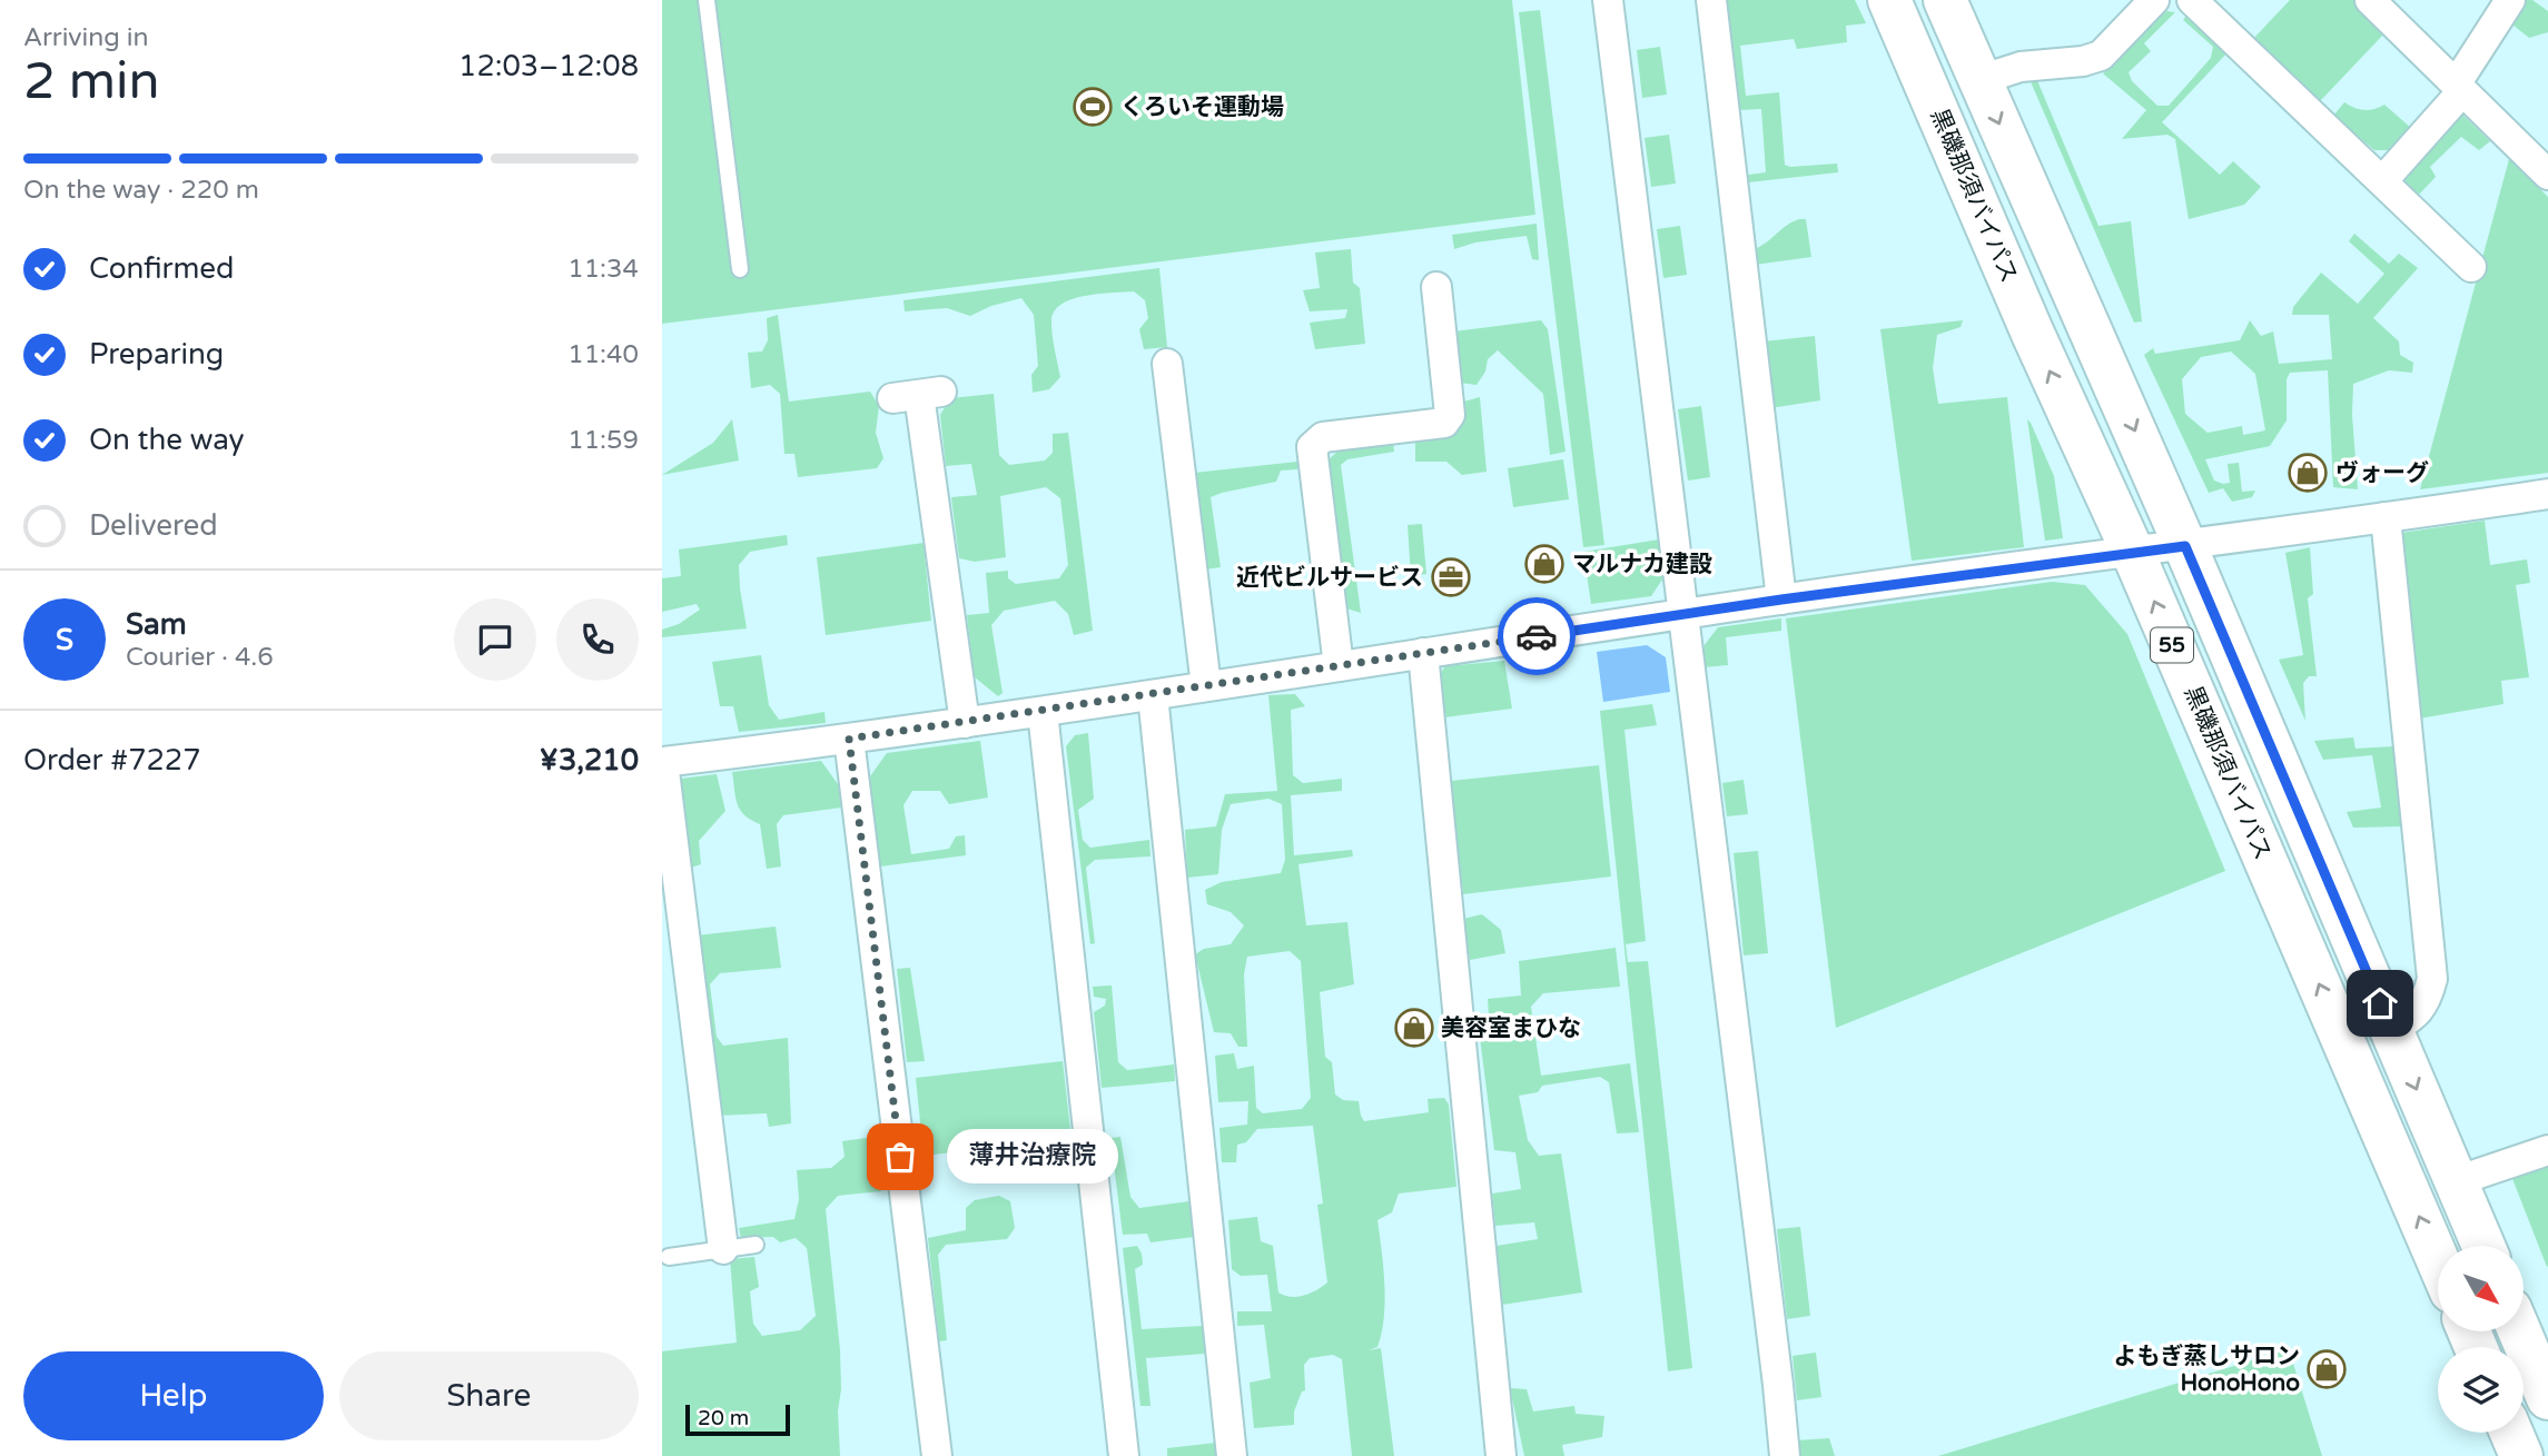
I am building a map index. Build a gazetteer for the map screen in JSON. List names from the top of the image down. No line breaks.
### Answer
{"streets":{"main road":["黒磯那須バイパス","55"]},"places":{"sports":["くろいそ運動場"],"shop":["ヴォーグ","マルナカ建設","美容室まひな","よもぎ蒸しサロン HonoHono"],"office":["近代ビルサービス"],"other":["薄井治療院"]},"scale_bar":"20 m","north":"bottom right","page":{"heading":["2 min","Arriving in","12:03–12:08"],"panel":["Sam","Courier · 4.6","Order #7227","¥3,210"],"bar":"On the way · 220 m","list":[["Confirmed","11:34"],["Preparing","11:40"],["On the way","11:59"],"Delivered"],"round":"S","bubble":"薄井治療院","buttons":["Help","Share"],"scale":"20 m"}}
